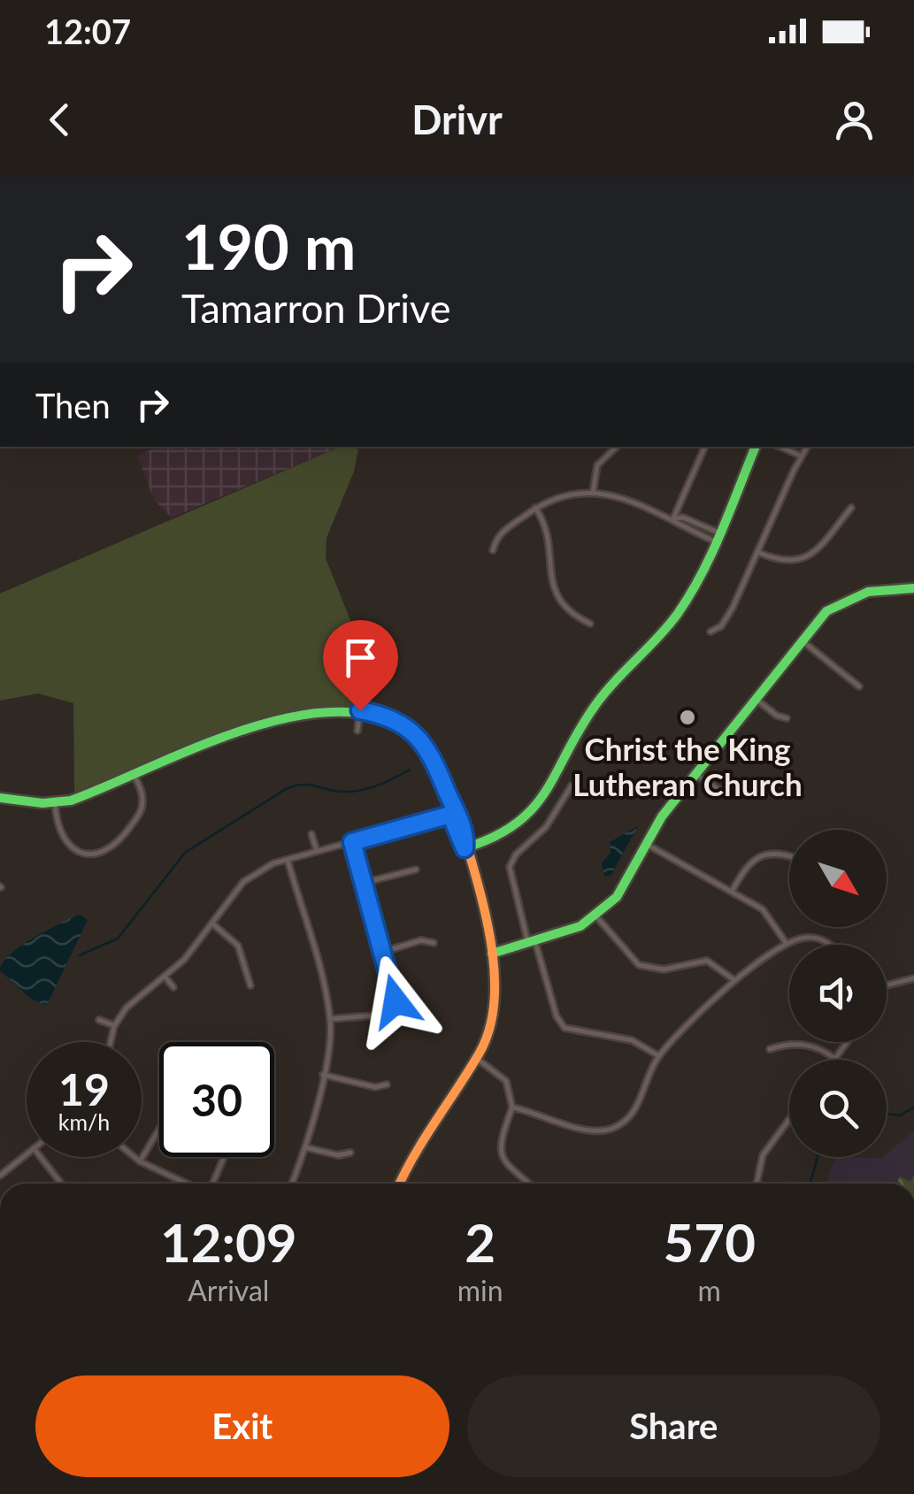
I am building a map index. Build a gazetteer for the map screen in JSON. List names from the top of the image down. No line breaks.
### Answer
{"places":["Christ the King Lutheran Church"],"north":"bottom right","page":{"status":"12:07","header":"Drivr","turn":["190 m","Tamarron Drive"],"then":"Then","speed":"19 km/h","limit":"30","eta":["12:09","Arrival","2","min","570","m"],"buttons":["Exit","Share"]}}
